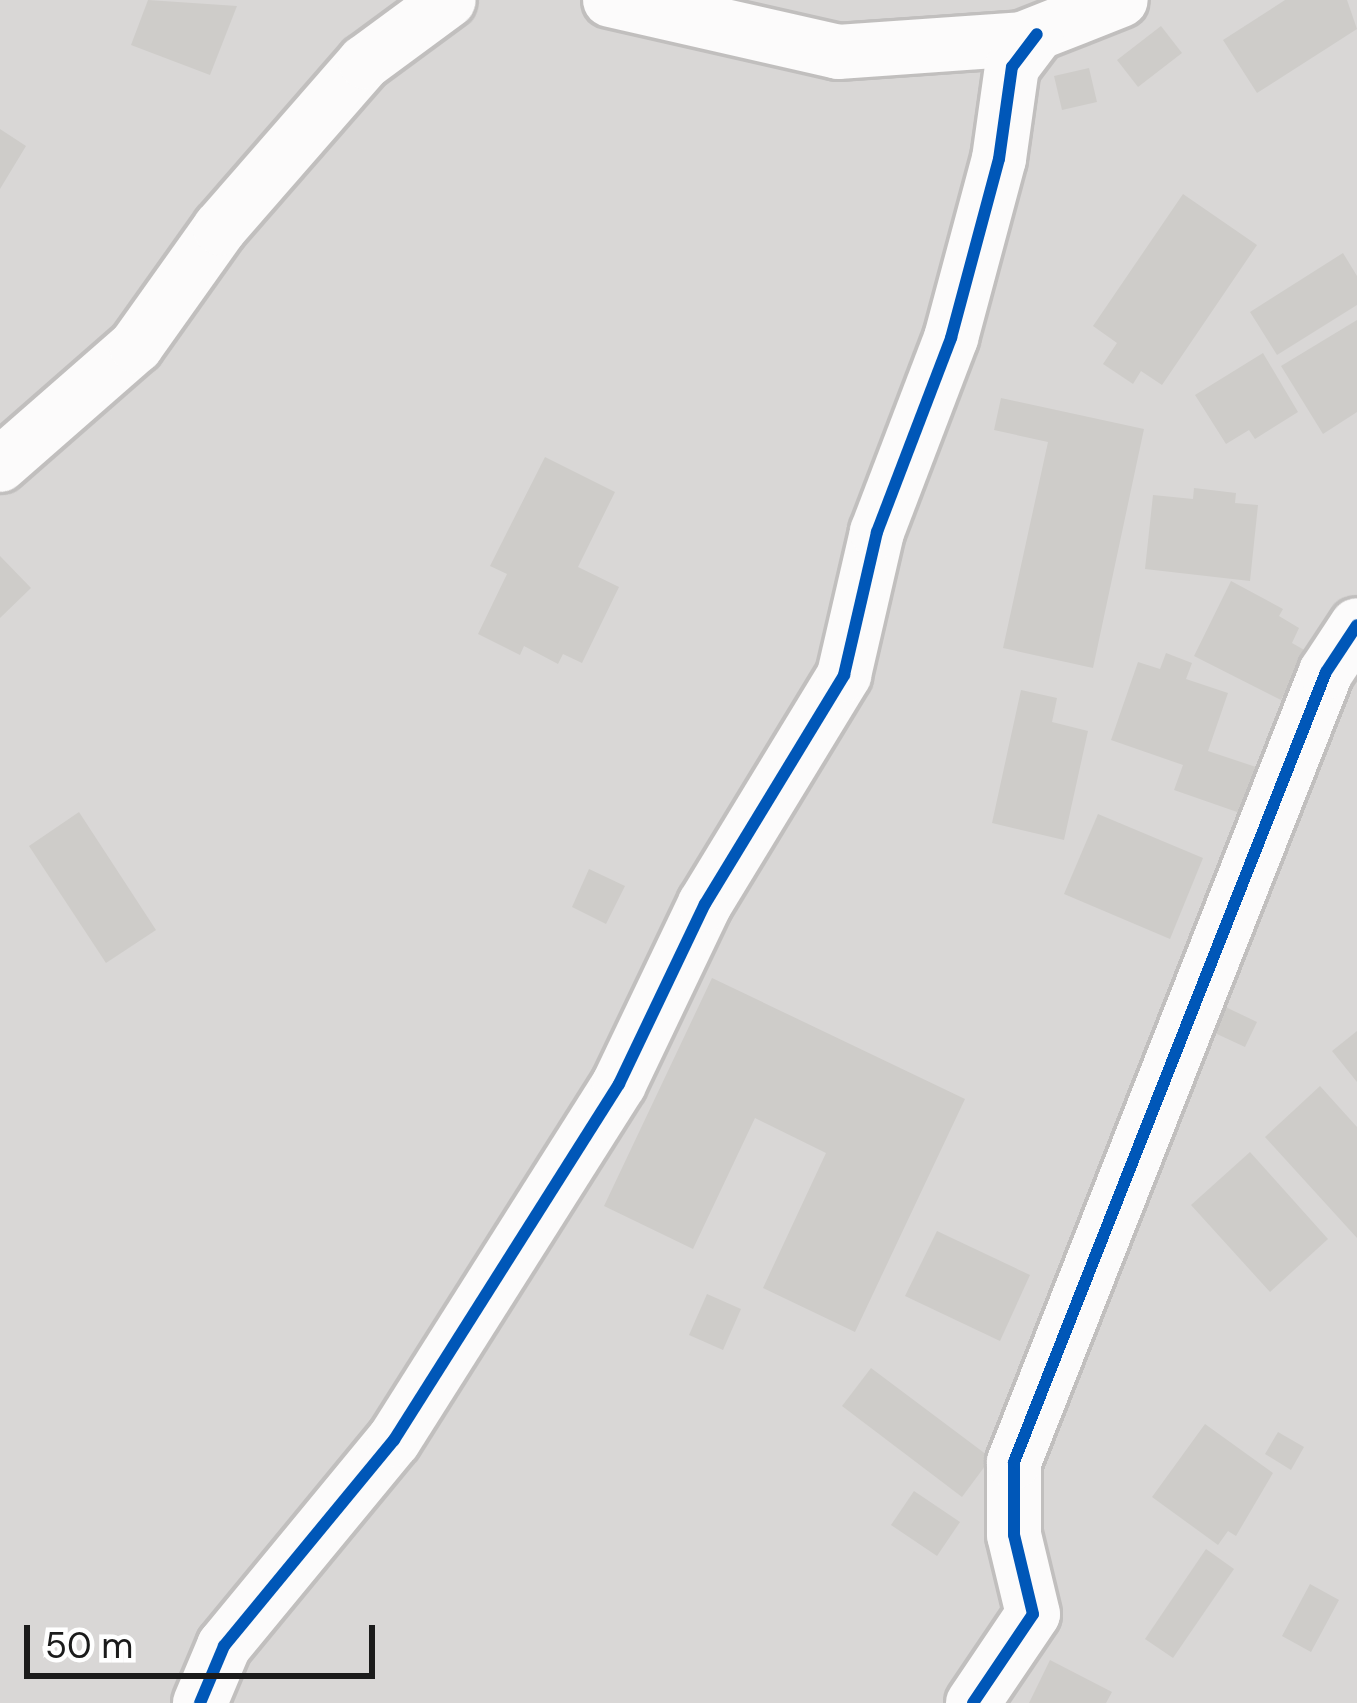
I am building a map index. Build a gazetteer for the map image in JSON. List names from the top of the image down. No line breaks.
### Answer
{"scale_bar":"50 m"}
